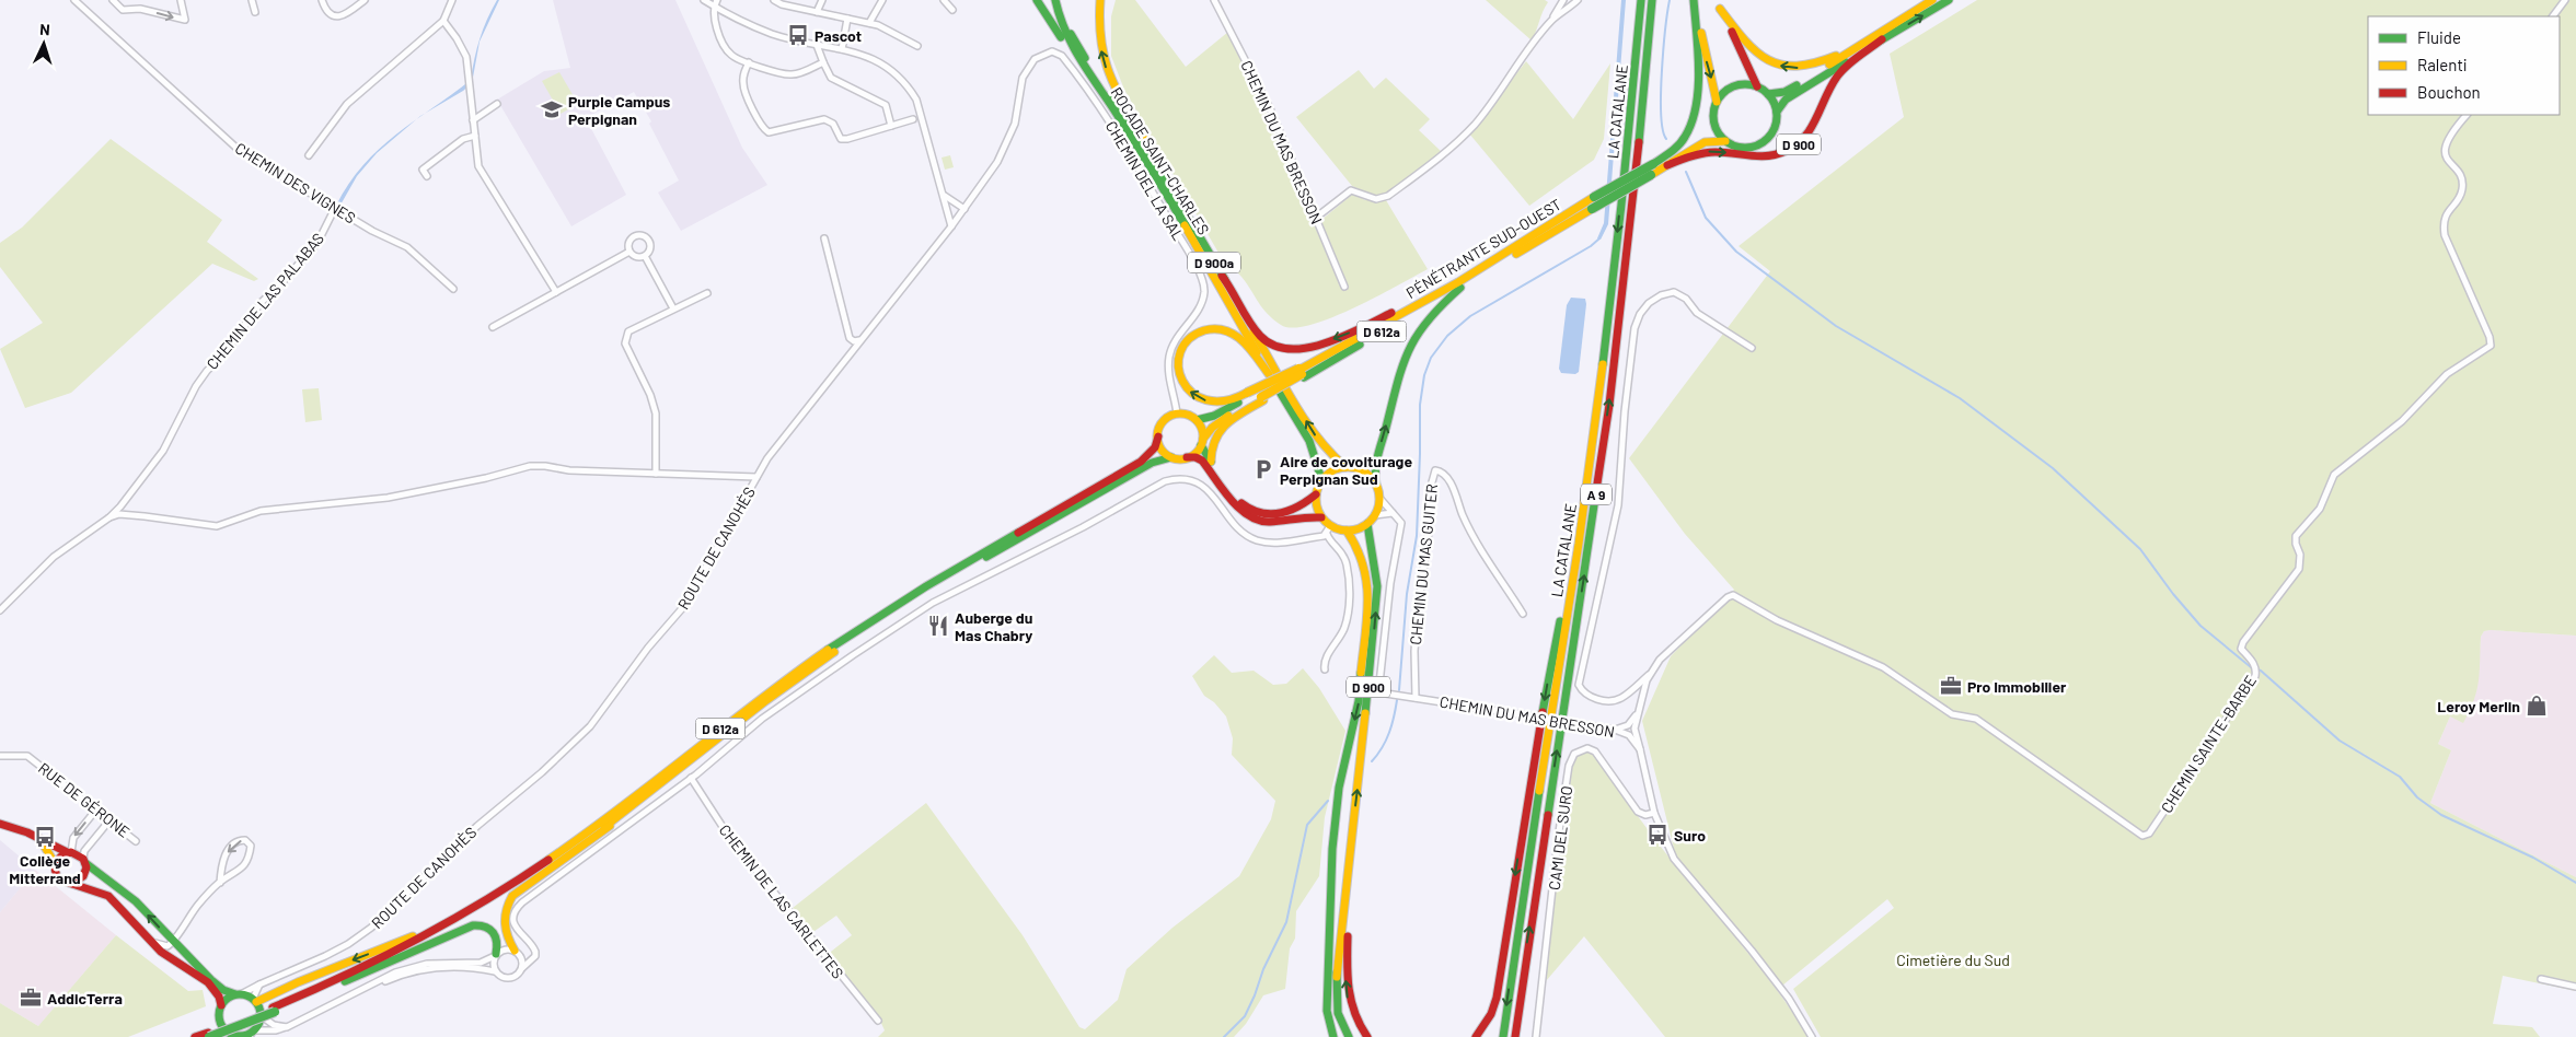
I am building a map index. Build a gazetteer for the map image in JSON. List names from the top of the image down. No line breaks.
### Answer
{"streets":{"main road":["LA CATALANE","D 900","ROCADE SAINT-CHARLES","PÉNÉTRANTE SUD-OUEST","D 900a","D 612a","A 9"],"street":["CHEMIN DU MAS BRESSON","CHEMIN DEL LA SAL","CHEMIN DES VIGNES","CHEMIN DE LAS PALABAS","ROUTE DE CANOHÈS","CHEMIN DU MAS GUITER","CHEMIN SAINTE-BARBE","RUE DE GÉRONE","CAMI DEL SURO","CHEMIN DE LAS CARLETTES"]},"crossings":[["CHEMIN DU MAS BRESSON","CHEMIN DU MAS GUITER"],["CHEMIN DU MAS BRESSON","CHEMIN SAINTE-BARBE"],["D 900","ROCADE SAINT-CHARLES"],["D 900","PÉNÉTRANTE SUD-OUEST"],["ROCADE SAINT-CHARLES","D 900a"],["CHEMIN DEL LA SAL","D 612a"],["CHEMIN DEL LA SAL","ROUTE DE CANOHÈS"],["CHEMIN DES VIGNES","CHEMIN DE LAS PALABAS"],["PÉNÉTRANTE SUD-OUEST","D 900a"],["PÉNÉTRANTE SUD-OUEST","D 612a"]],"parks":["Cimetière du Sud"],"places":{"bus stop":["Pascot","Suro","Collège Mitterrand"],"school or university":["Purple Campus Perpignan"],"parking":["Aire de covoiturage Perpignan Sud"],"restaurant":["Auberge du Mas Chabry"],"office":["Pro Immobilier","AddicTerra"],"shop":["Leroy Merlin"]},"legend":["Fluide","Ralenti","Bouchon"],"north":"top"}
